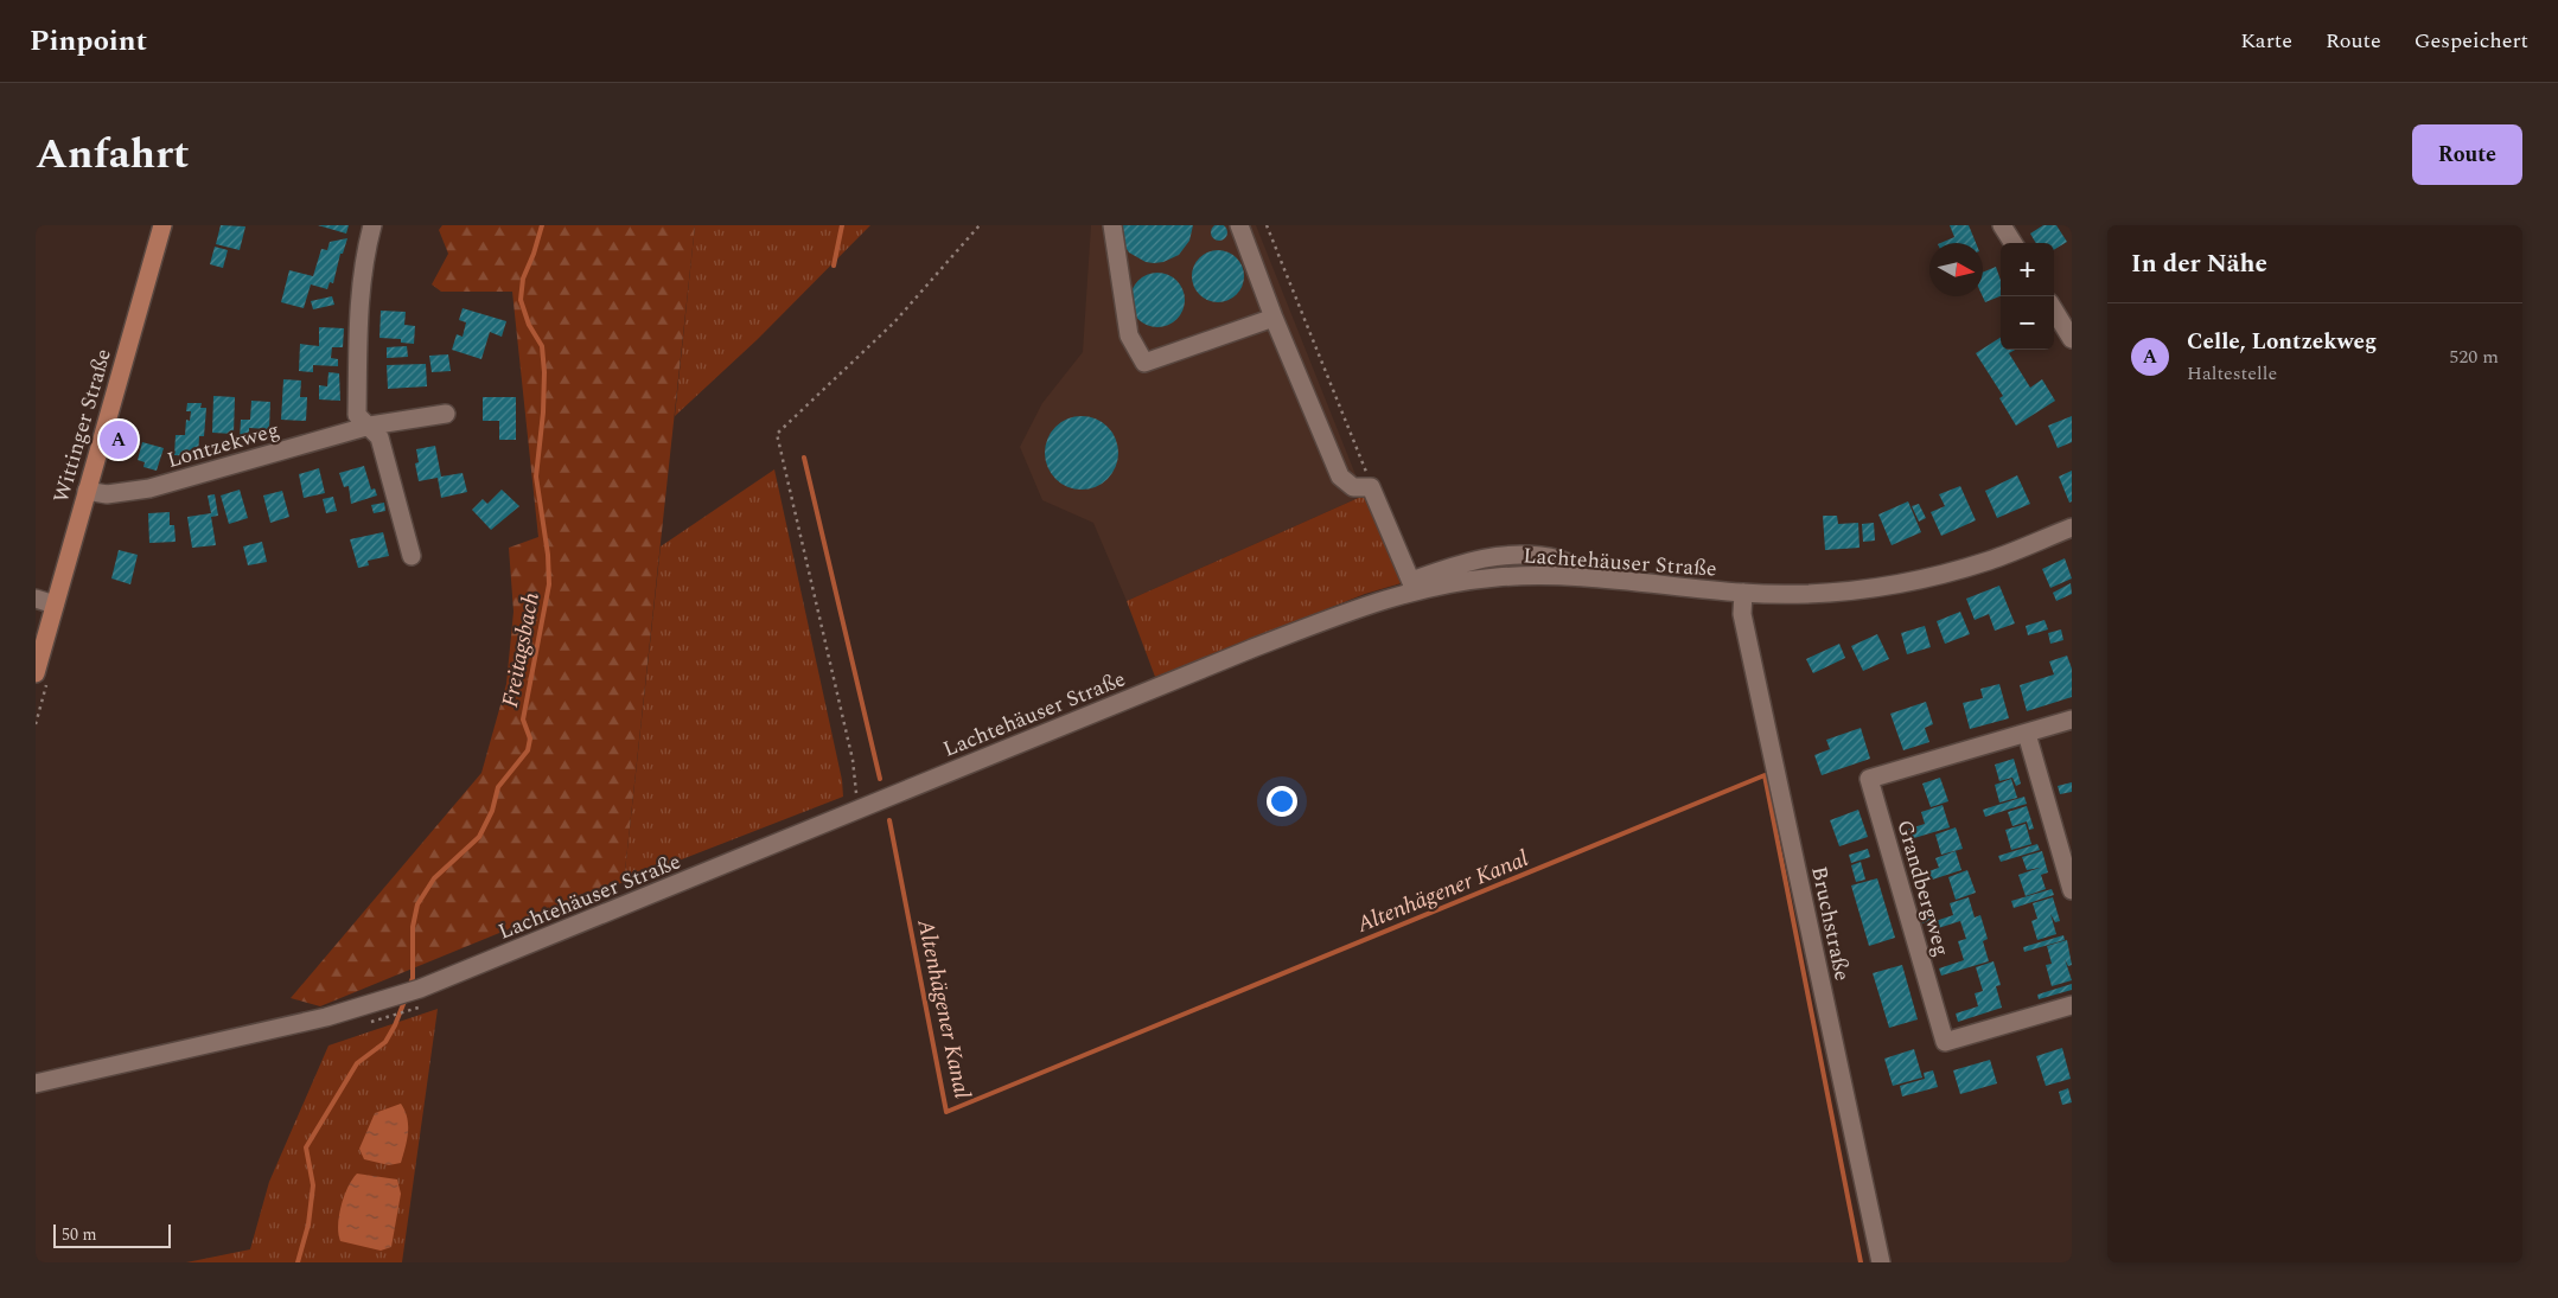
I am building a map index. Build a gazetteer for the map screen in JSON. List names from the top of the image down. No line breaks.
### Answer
{"streets":{"main road":["Wittinger Straße"],"street":["Lontzekweg","Lachtehäuser Straße","Grandbergweg","Bruchstraße"]},"crossings":[["Wittinger Straße","Lontzekweg"],["Lachtehäuser Straße","Bruchstraße"]],"water":["Freitagsbach","Altenhägener Kanal"],"scale_bar":"50 m","north":"right","page":{"header":"Pinpoint","nav":["Karte","Route","Gespeichert"],"title":"Anfahrt","buttons":"Route","heading":"In der Nähe","map_buttons":["+","−"],"list":[{"mark":"A","name":"Celle, Lontzekweg","note":"Haltestelle","value":"520 m"}],"pins":"A","scale":"50 m"}}
